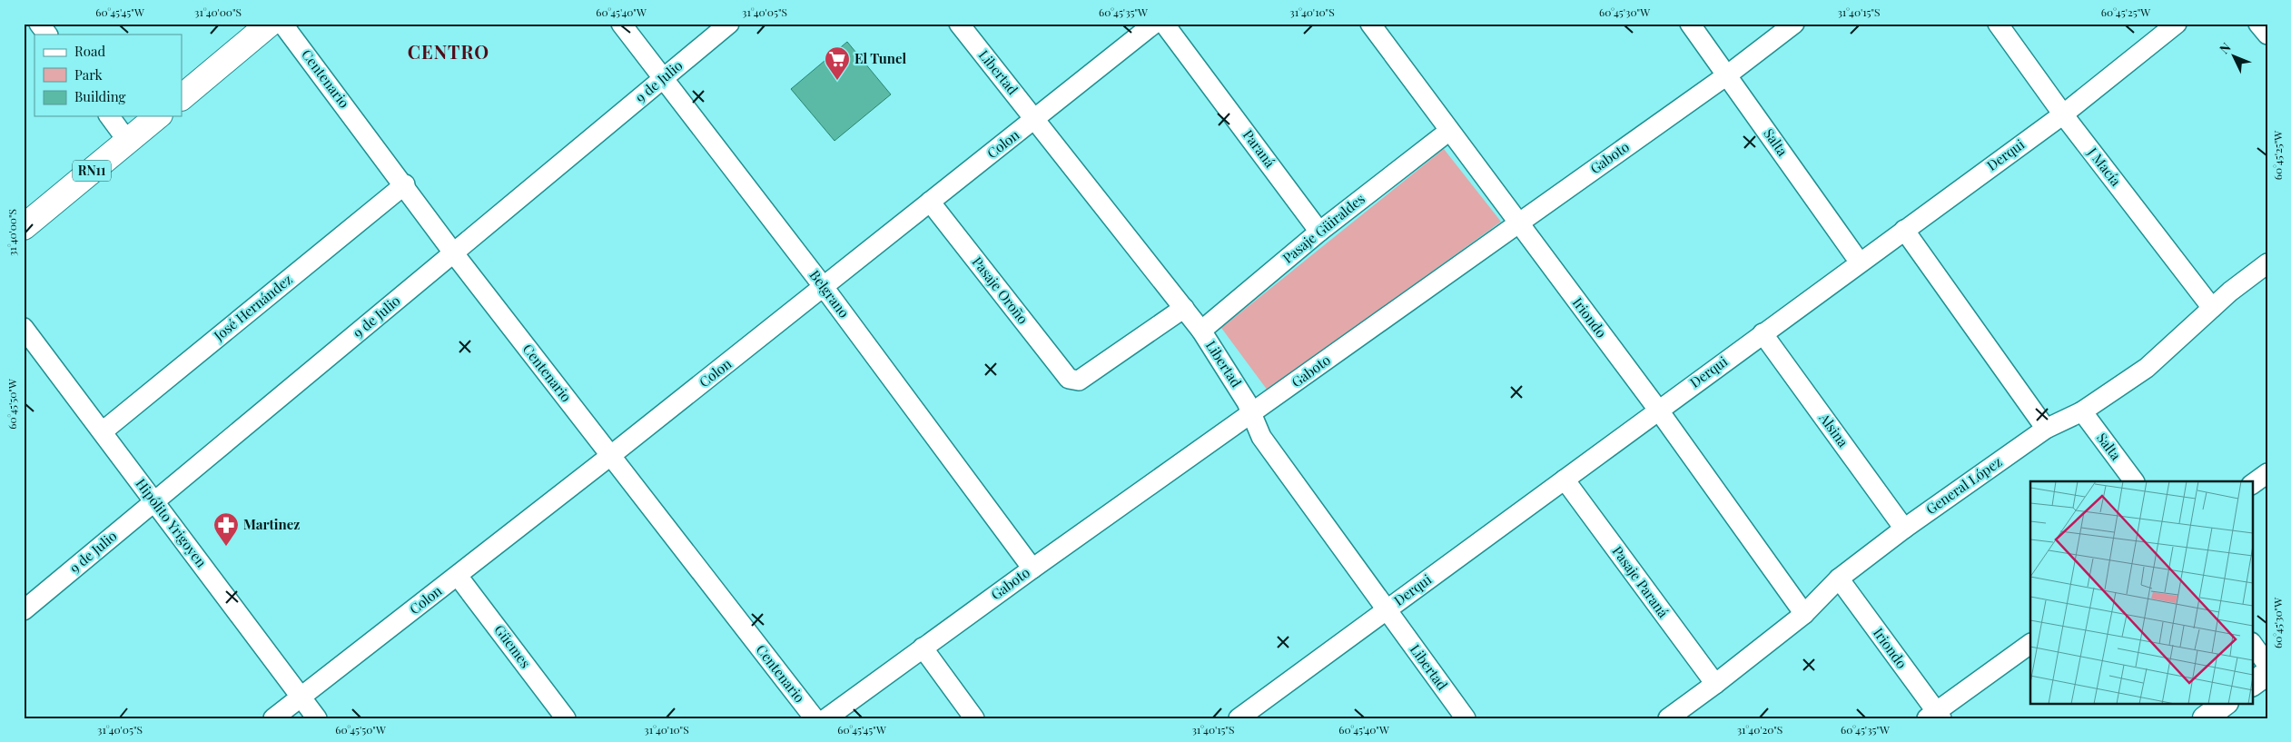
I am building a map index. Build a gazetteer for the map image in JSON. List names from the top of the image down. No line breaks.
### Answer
{"streets":{"main road":["RN11"],"street":["Libertad","Centenario","9 de Julio","Salta","Colon","Paraná","Derqui","Gaboto","J Macía","Pasaje Güiraldes","Pasaje Oroño","Belgrano","José Hernández","Iriondo","Alsina","General López","Hipólito Yrigoyen","Pasaje Paraná","Güemes"]},"crossings":[["Libertad","Colon"],["Libertad","Derqui"],["Libertad","Gaboto"],["Libertad","Pasaje Güiraldes"],["Libertad","Pasaje Oroño"],["Centenario","9 de Julio"],["Centenario","Colon"],["Centenario","José Hernández"],["9 de Julio","Belgrano"],["9 de Julio","Hipólito Yrigoyen"],["Salta","Derqui"],["Salta","Gaboto"],["Salta","General López"],["Colon","Pasaje Oroño"],["Colon","Belgrano"],["Colon","Hipólito Yrigoyen"],["Colon","Güemes"],["Paraná","Pasaje Güiraldes"],["Derqui","J Macía"],["Derqui","Iriondo"],["Derqui","Alsina"],["Derqui","Pasaje Paraná"],["Gaboto","Belgrano"],["Gaboto","Iriondo"],["J Macía","General López"],["Pasaje Güiraldes","Iriondo"],["José Hernández","Hipólito Yrigoyen"],["Iriondo","General López"],["Alsina","General López"],["General López","Pasaje Paraná"]],"districts":["CENTRO"],"places":{"supermarket":["El Tunel"],"pharmacy":["Martinez"]},"legend":["Road","Park","Building"],"north":"top left","coordinates":["60°45'45\"W","31°40'00\"S","60°45'40\"W","31°40'05\"S","60°45'35\"W","31°40'10\"S","60°45'30\"W","31°40'15\"S","60°45'25\"W","60°45'50\"W","31°40'20\"S"]}
